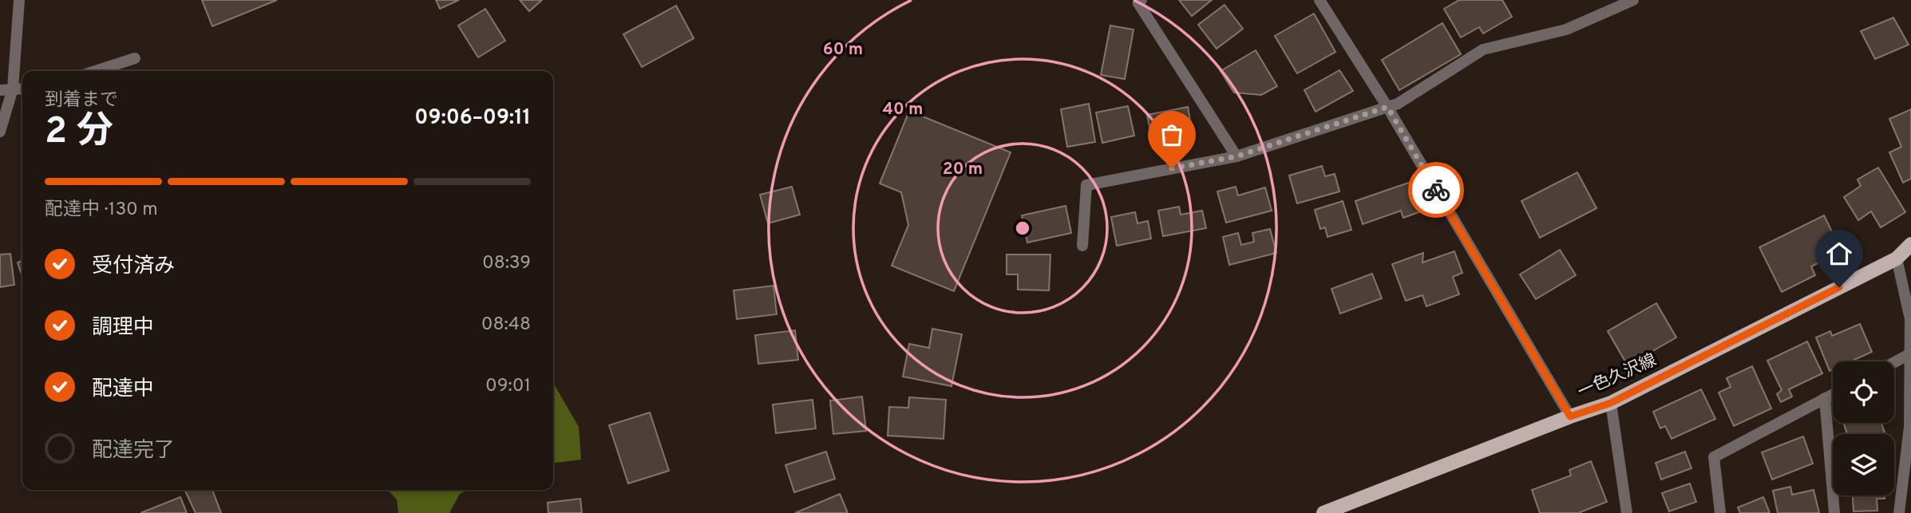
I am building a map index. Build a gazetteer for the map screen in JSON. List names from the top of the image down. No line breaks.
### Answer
{"streets":{"main road":["一色久沢線"]},"page":{"heading":["2 分","到着まで","09:06–09:11"],"bar":"配達中 · 130 m","list":[["受付済み","08:39"],["調理中","08:48"],["配達中","09:01"],"配達完了"]},"rings":["60 m","40 m","20 m"]}
